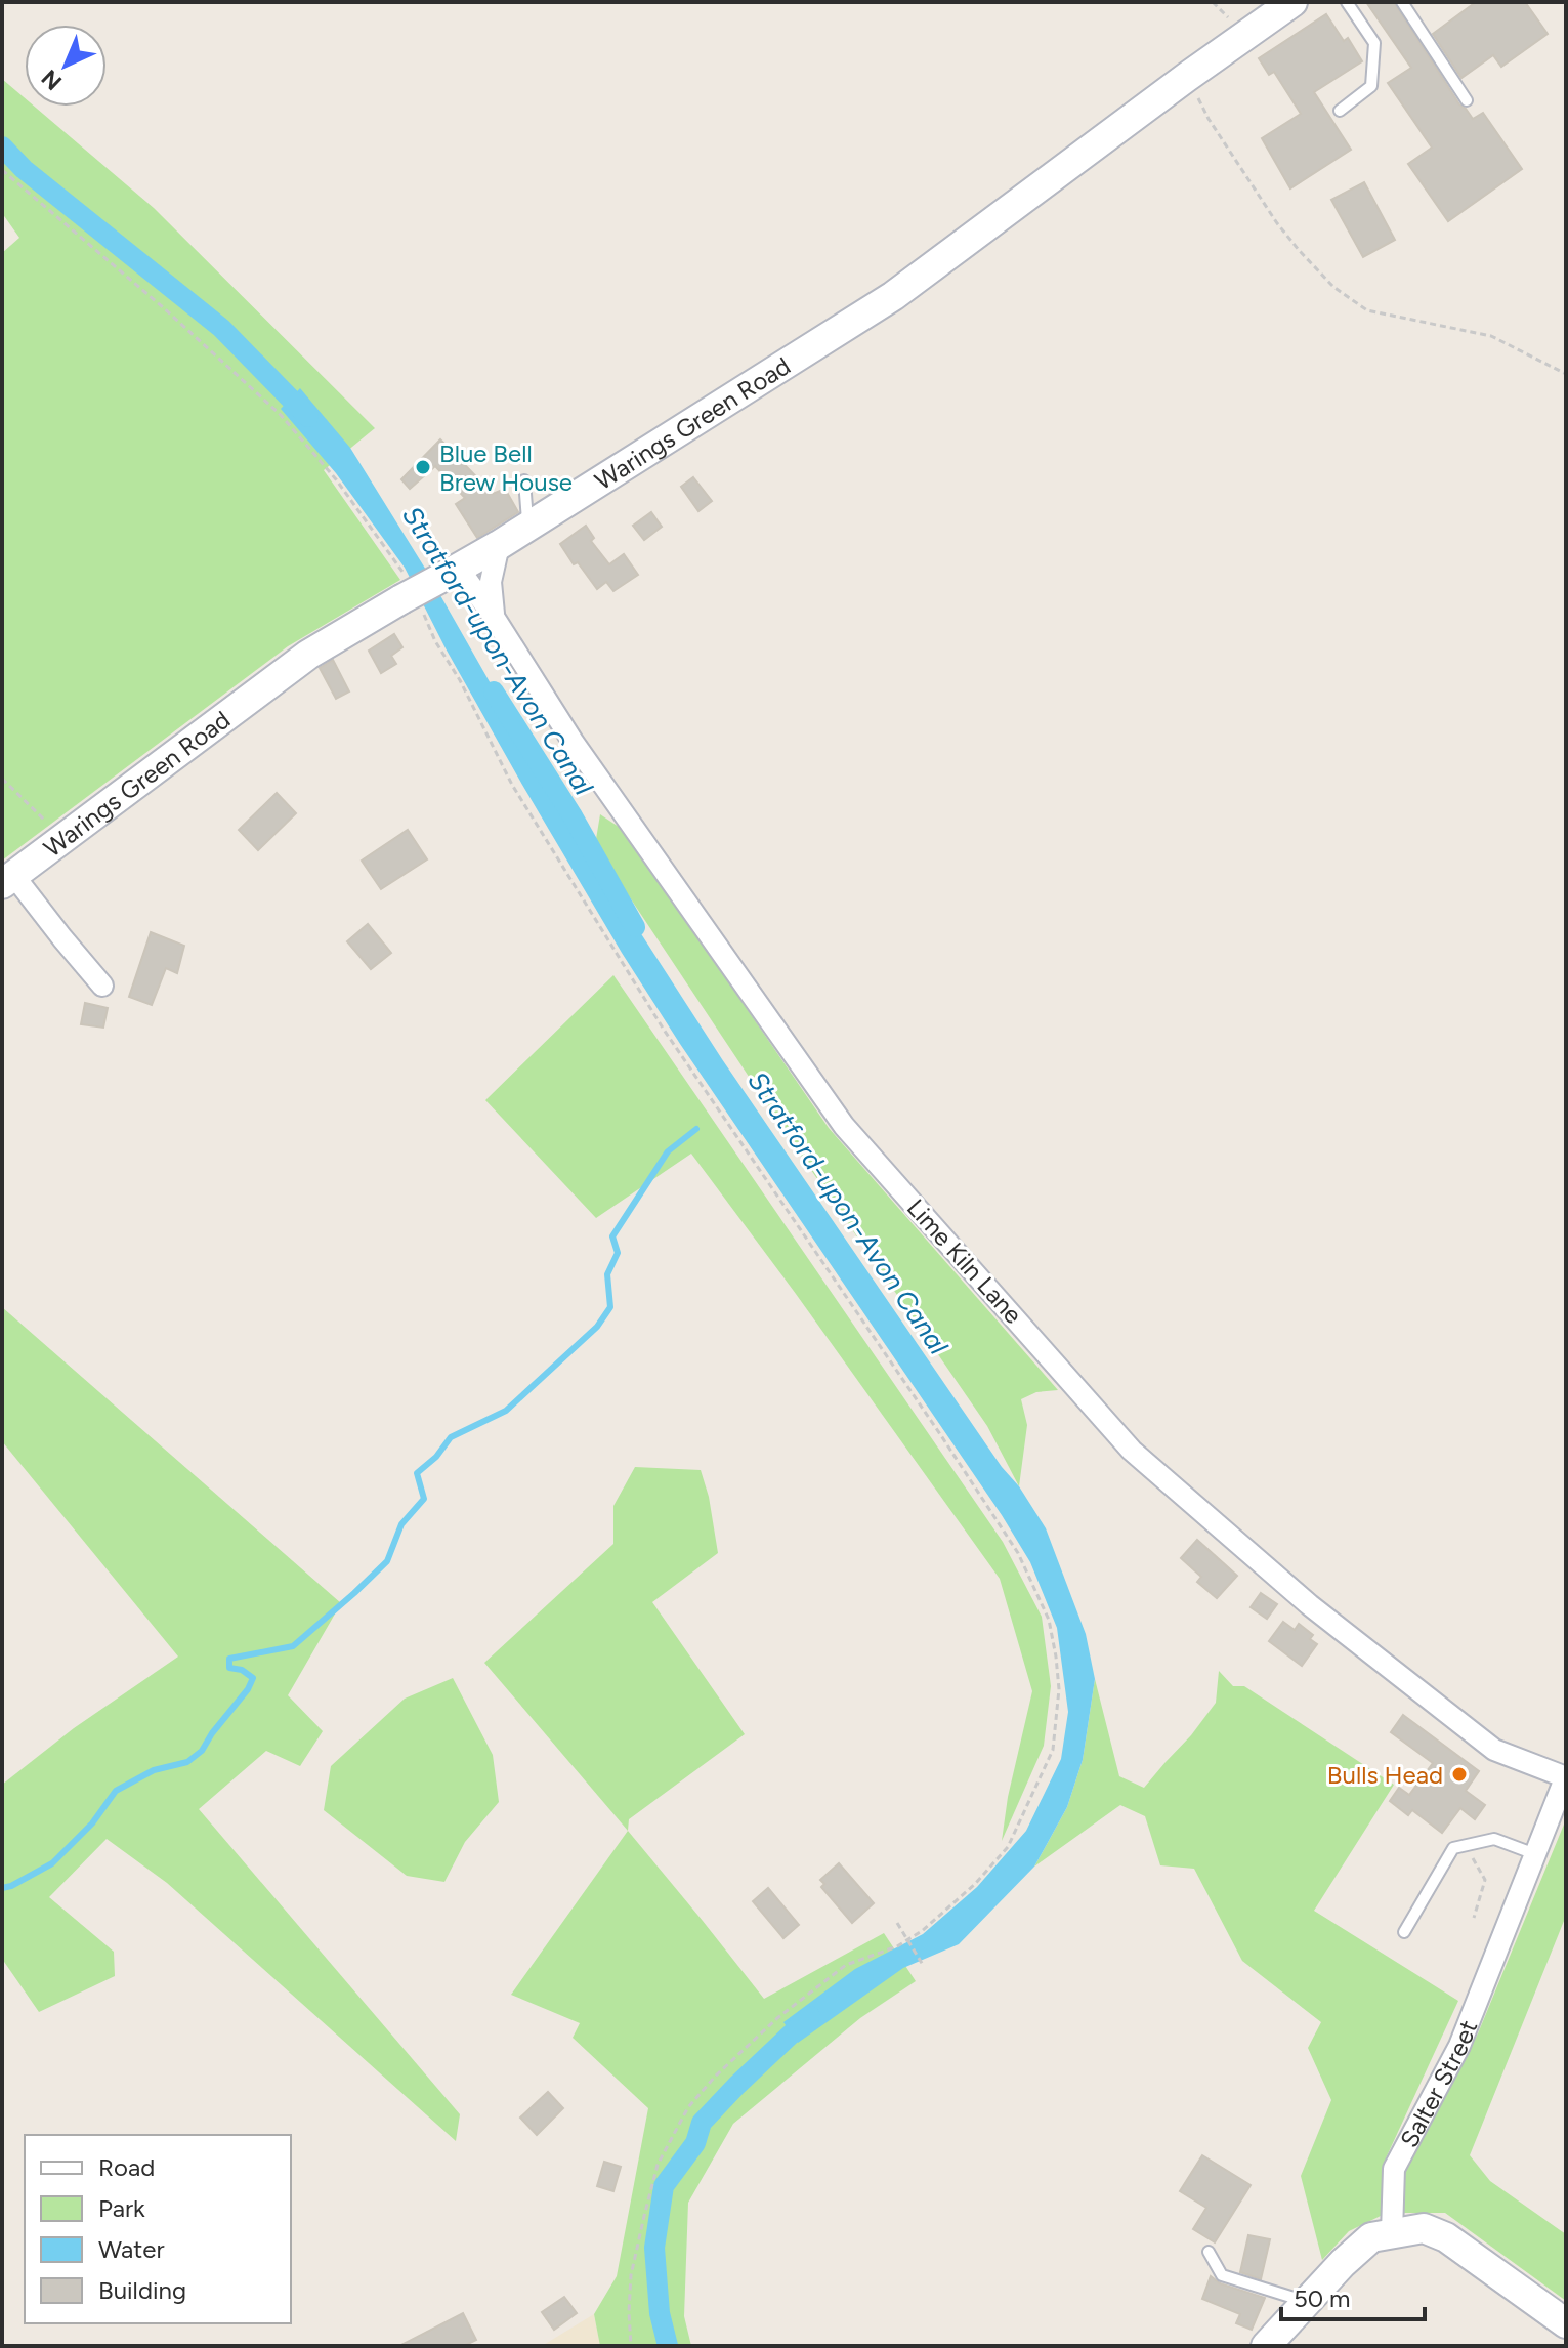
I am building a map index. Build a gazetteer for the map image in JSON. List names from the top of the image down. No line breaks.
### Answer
{"streets":{"street":["Warings Green Road","Lime Kiln Lane","Salter Street"]},"crossings":[["Warings Green Road","Lime Kiln Lane"],["Lime Kiln Lane","Salter Street"]],"water":["Stratford-upon-Avon Canal"],"places":["Blue Bell Brew House","Bulls Head"],"legend":["Road","Park","Water","Building"],"scale_bar":"50 m","north":"bottom left"}
